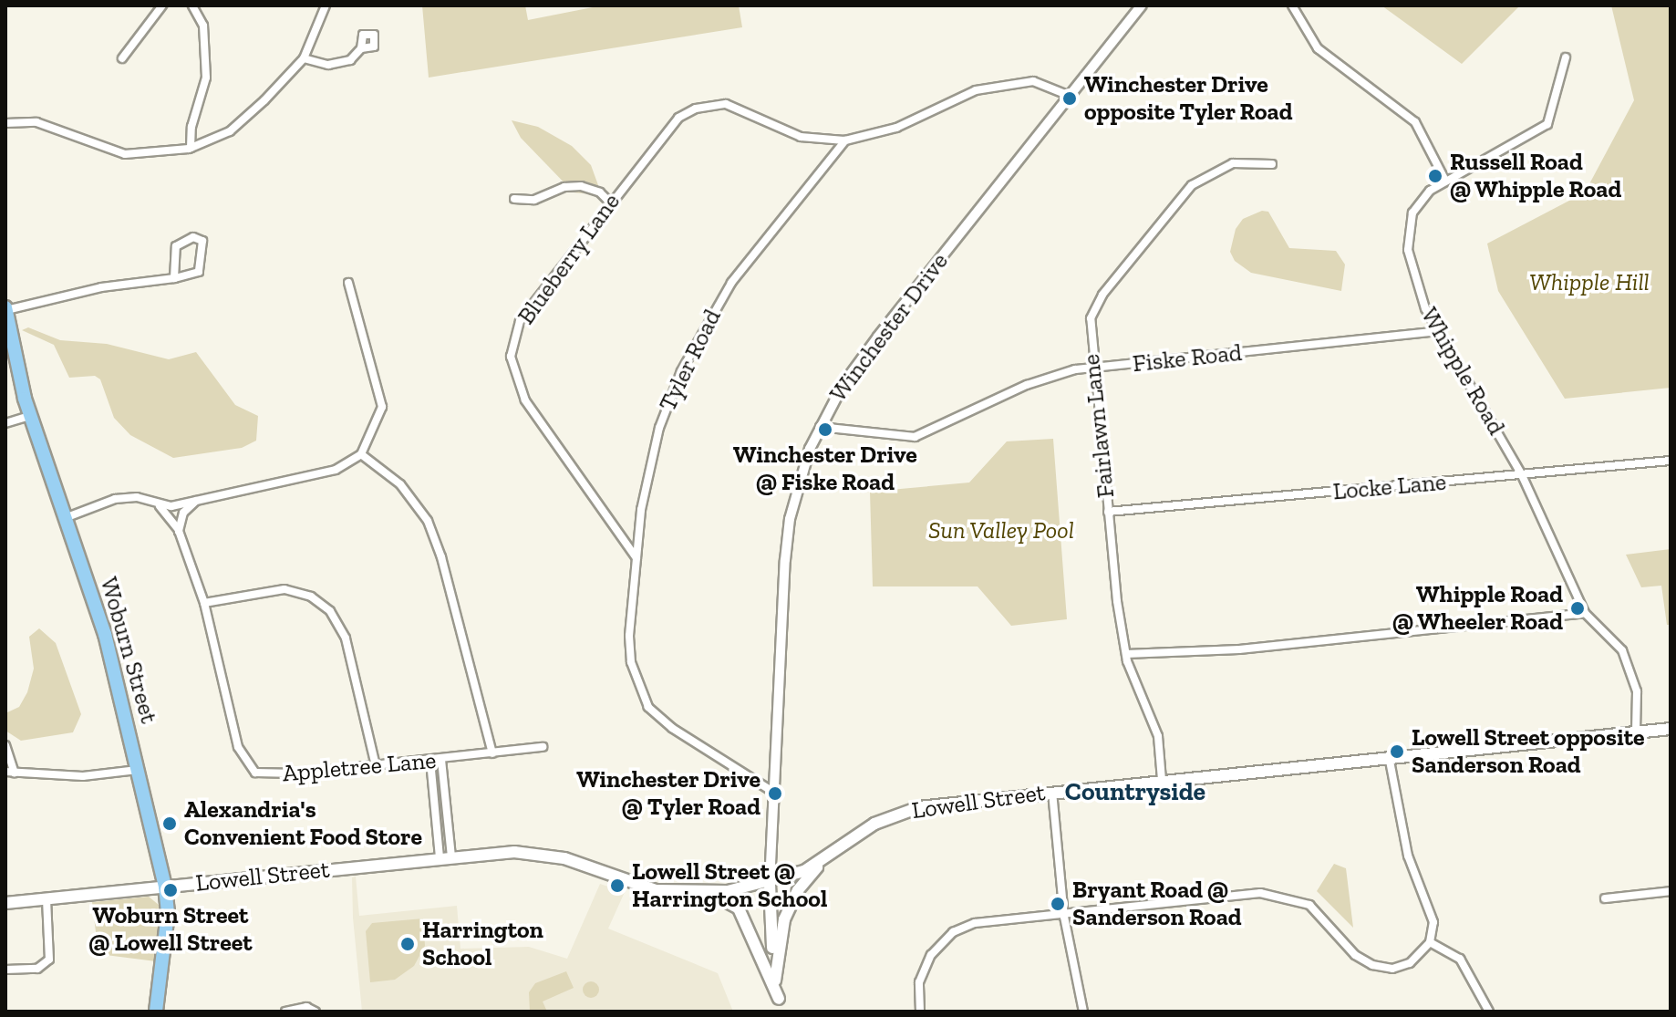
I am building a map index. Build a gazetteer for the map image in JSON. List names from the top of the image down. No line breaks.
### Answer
{"streets":{"main road":["Woburn Street","Lowell Street"],"street":["Blueberry Lane","Winchester Drive","Fiske Road","Tyler Road","Whipple Road","Fairlawn Lane","Locke Lane","Appletree Lane"]},"crossings":[["Blueberry Lane","Tyler Road"],["Winchester Drive","Fiske Road"],["Winchester Drive","Tyler Road"],["Winchester Drive","Lowell Street"],["Fiske Road","Whipple Road"],["Fiske Road","Fairlawn Lane"],["Whipple Road","Locke Lane"],["Whipple Road","Lowell Street"],["Fairlawn Lane","Locke Lane"],["Fairlawn Lane","Lowell Street"],["Woburn Street","Lowell Street"]],"districts":["Countryside"],"parks":["Whipple Hill","Sun Valley Pool"],"places":["Winchester Drive opposite Tyler Road","Russell Road @ Whipple Road","Winchester Drive @ Fiske Road","Whipple Road @ Wheeler Road","Lowell Street opposite Sanderson Road","Winchester Drive @ Tyler Road","Alexandria's Convenient Food Store","Lowell Street @ Harrington School","Woburn Street @ Lowell Street","Bryant Road @ Sanderson Road","Harrington School"]}
